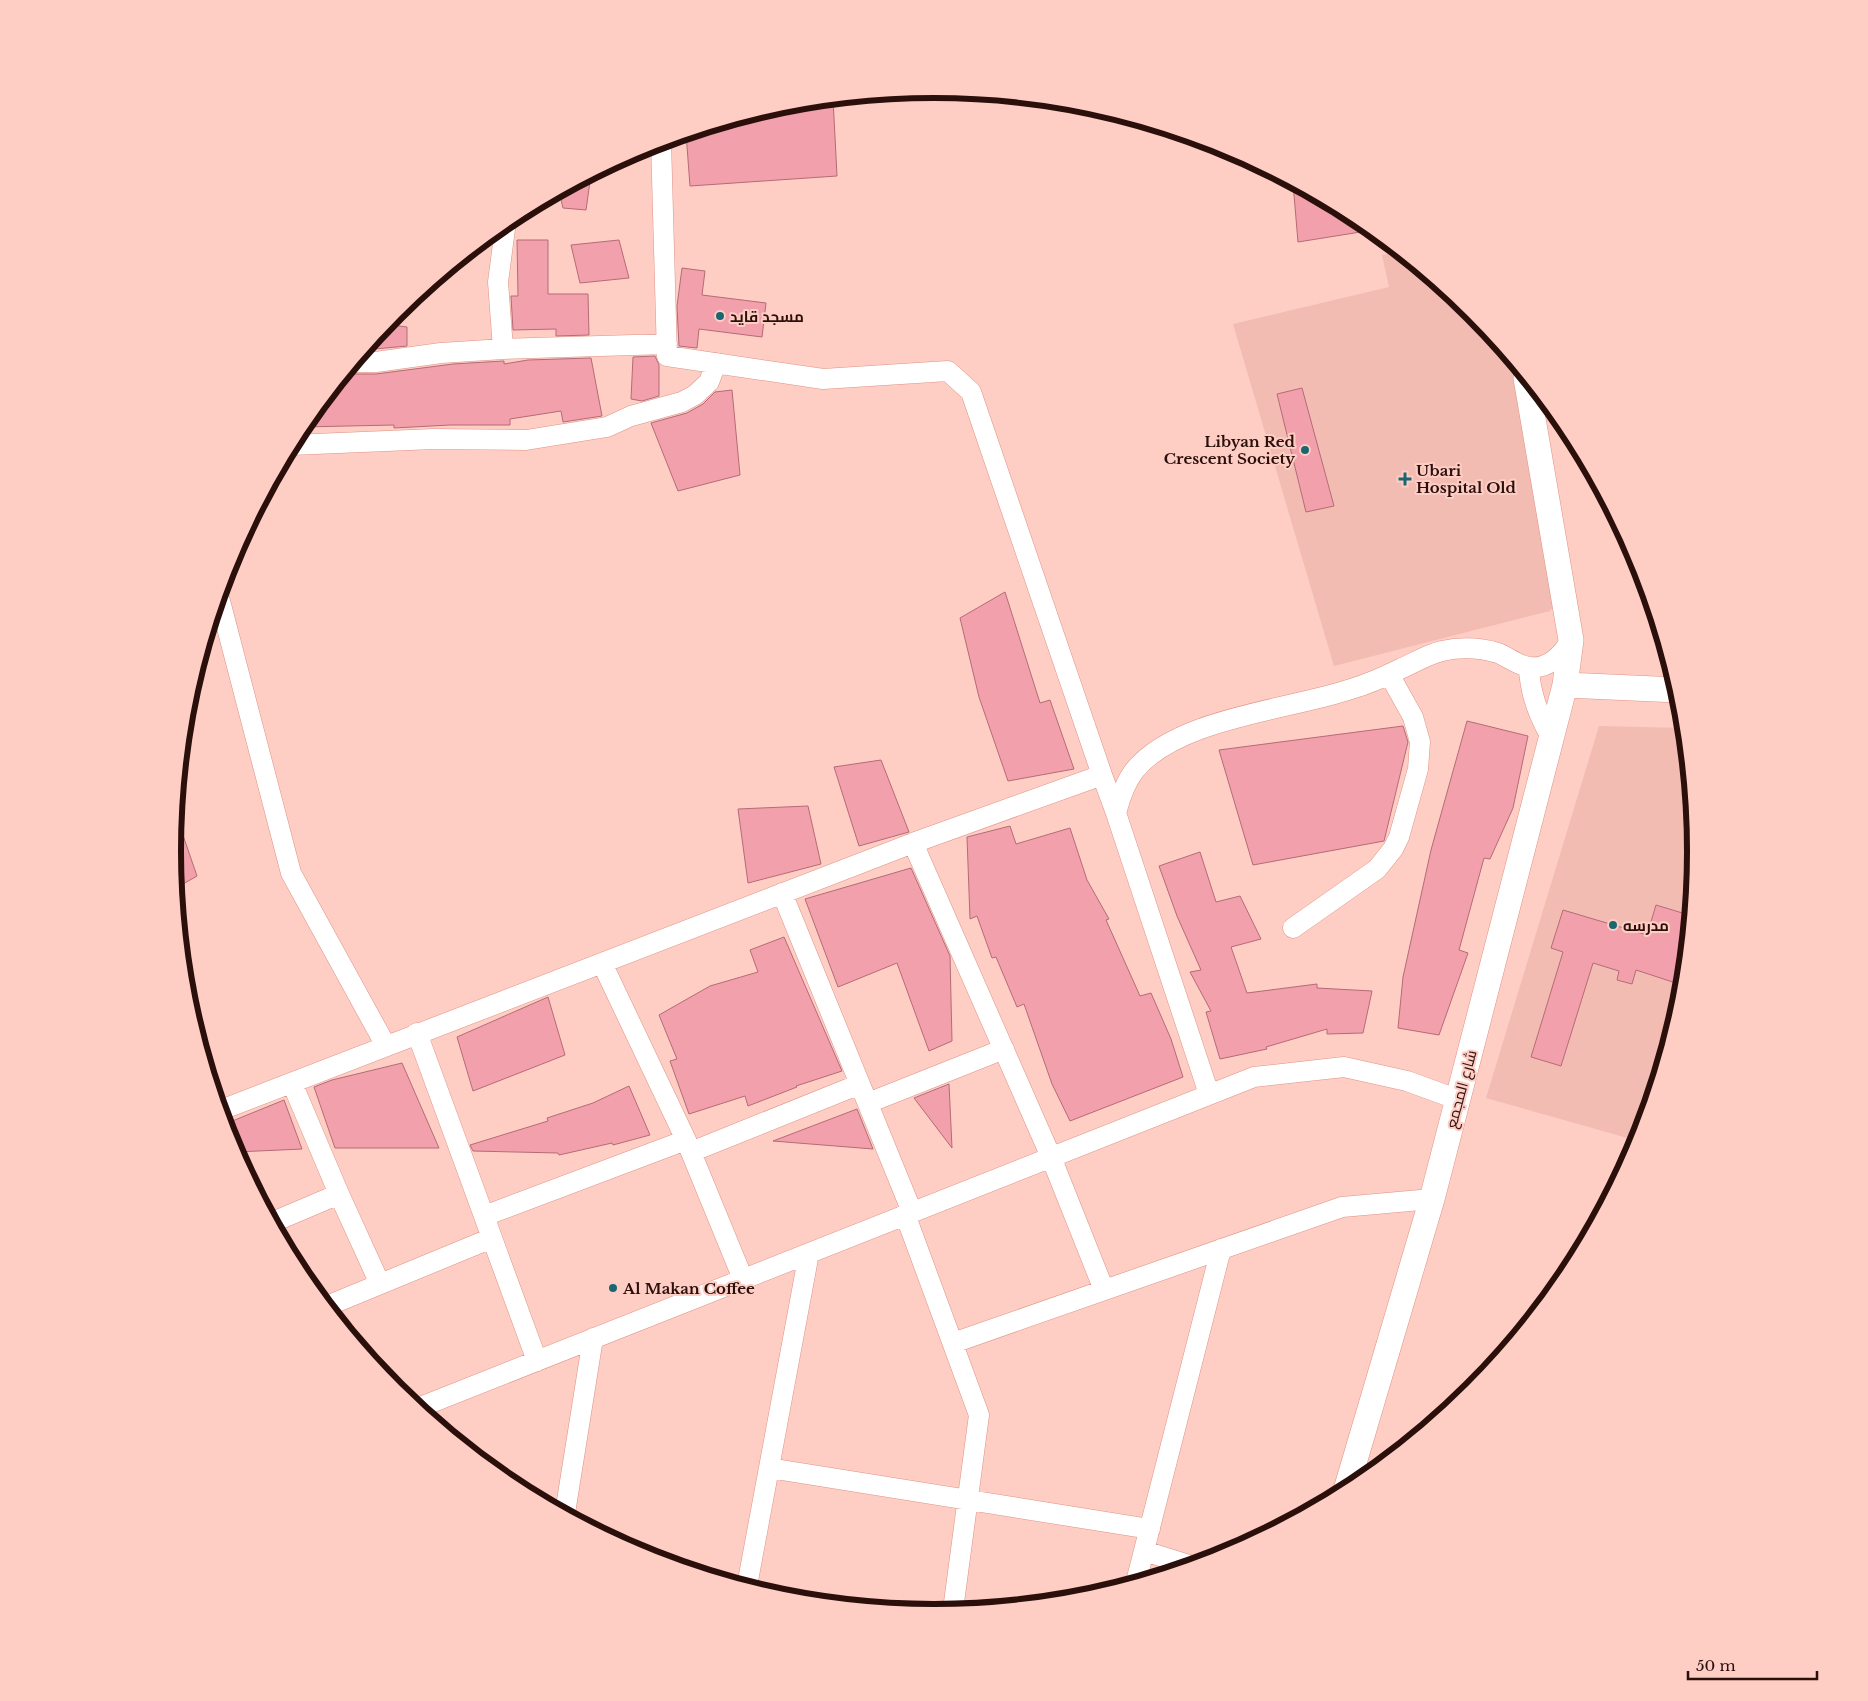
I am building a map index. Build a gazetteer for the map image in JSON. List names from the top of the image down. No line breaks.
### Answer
{"streets":{"street":["شارع المجمع"]},"places":{"other":["مسجد قايد","Libyan Red Crescent Society","مدرسه","Al Makan Coffee"],"health":["Ubari Hospital Old"]},"scale_bar":"50 m"}
